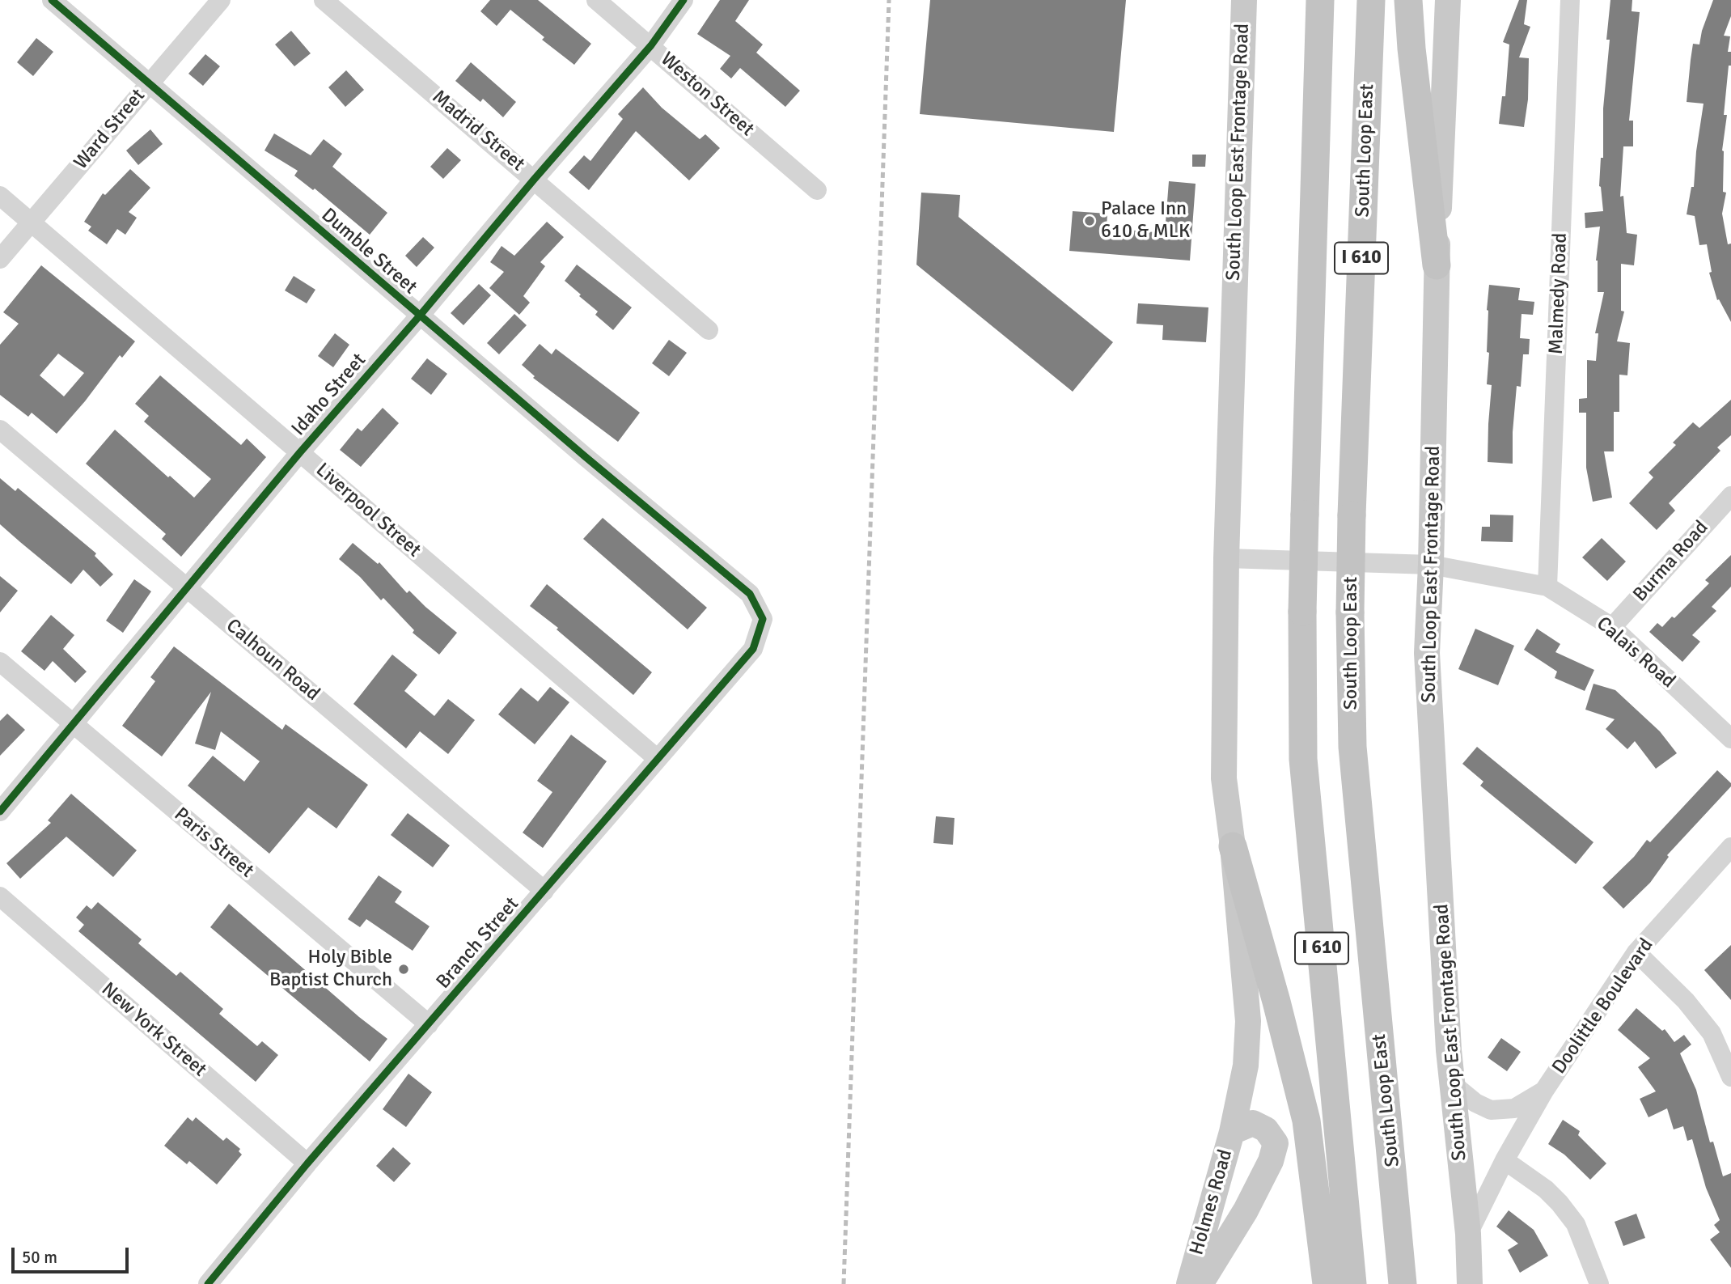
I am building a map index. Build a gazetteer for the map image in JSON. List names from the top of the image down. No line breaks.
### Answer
{"streets":{"highway":["South Loop East","I 610"],"main road":["South Loop East Frontage Road","Holmes Road"],"street":["Weston Street","Ward Street","Madrid Street","Dumble Street","Malmedy Road","Idaho Street","Liverpool Street","Burma Road","Calais Road","Calhoun Road","Paris Street","Branch Street","Doolittle Boulevard","New York Street"]},"crossings":[["Weston Street","Idaho Street"],["Ward Street","Dumble Street"],["Ward Street","Liverpool Street"],["Madrid Street","Idaho Street"],["South Loop East Frontage Road","Calais Road"],["South Loop East Frontage Road","Doolittle Boulevard"],["South Loop East Frontage Road","Holmes Road"],["Dumble Street","Idaho Street"],["Dumble Street","Branch Street"],["Malmedy Road","Calais Road"],["Idaho Street","Liverpool Street"],["Idaho Street","Calhoun Road"],["Idaho Street","Paris Street"],["Liverpool Street","Branch Street"],["Burma Road","Calais Road"],["Calhoun Road","Branch Street"],["Paris Street","Branch Street"],["Branch Street","New York Street"]],"places":["Palace Inn 610 & MLK","Holy Bible Baptist Church"],"scale_bar":"50 m"}
